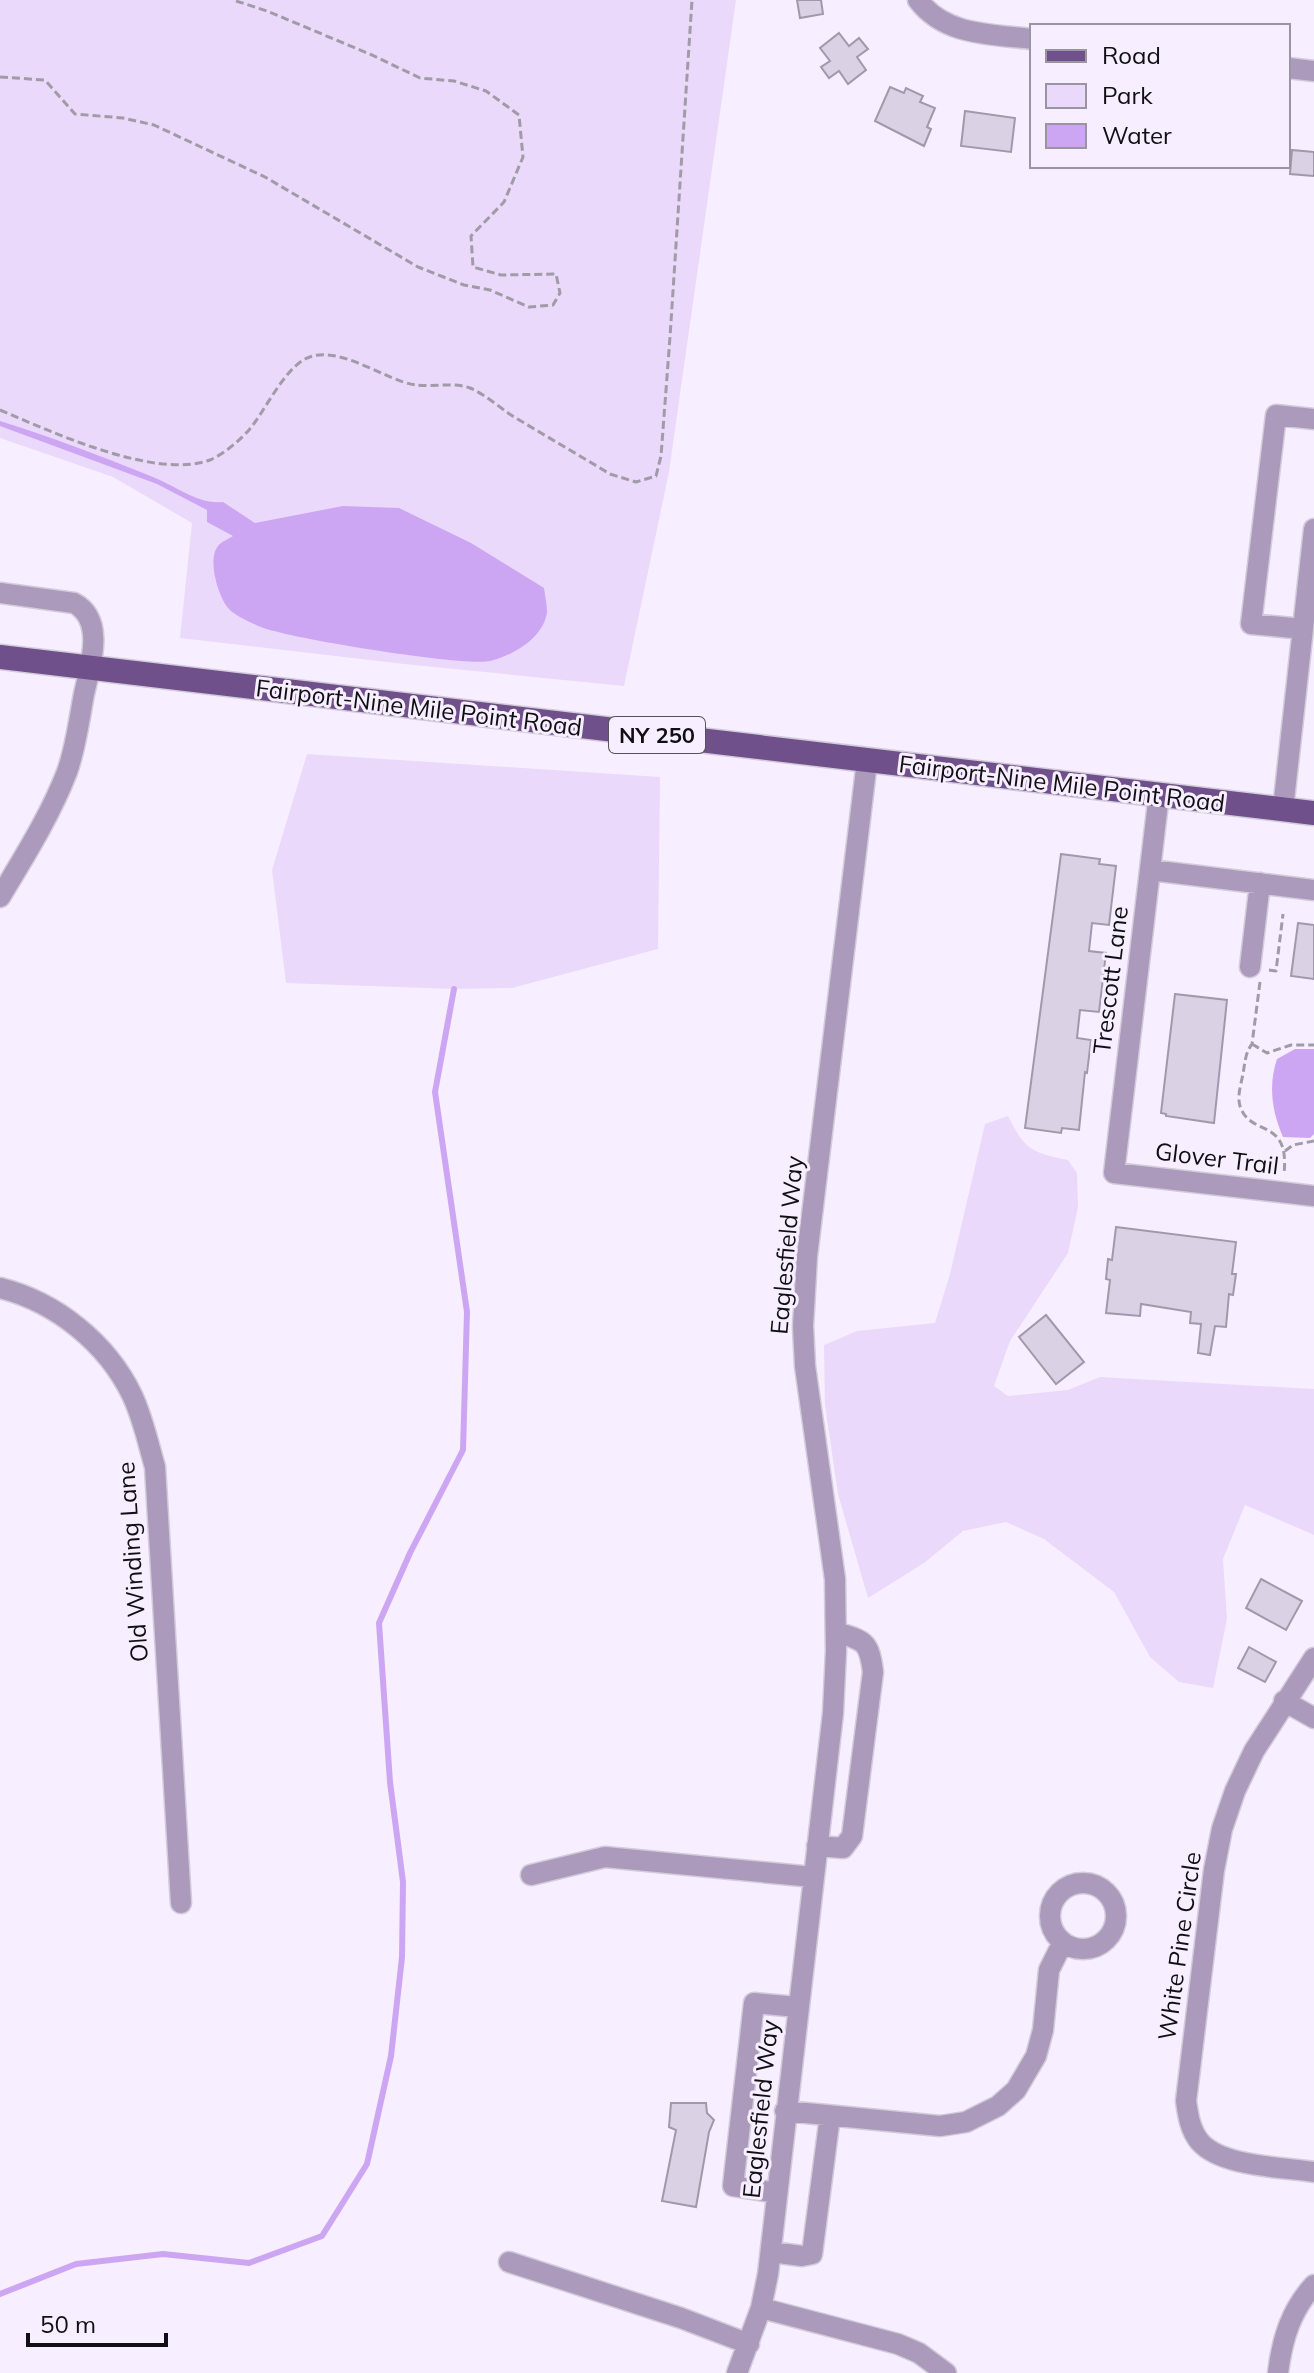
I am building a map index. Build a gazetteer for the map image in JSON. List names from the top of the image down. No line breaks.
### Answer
{"streets":{"main road":["Fairport-Nine Mile Point Road","NY 250"],"street":["Trescott Lane","Glover Trail","Eaglesfield Way","Old Winding Lane","White Pine Circle"]},"crossings":[["Fairport-Nine Mile Point Road","Trescott Lane"],["Fairport-Nine Mile Point Road","Eaglesfield Way"],["Trescott Lane","Glover Trail"]],"legend":["Road","Park","Water"],"scale_bar":"50 m"}
